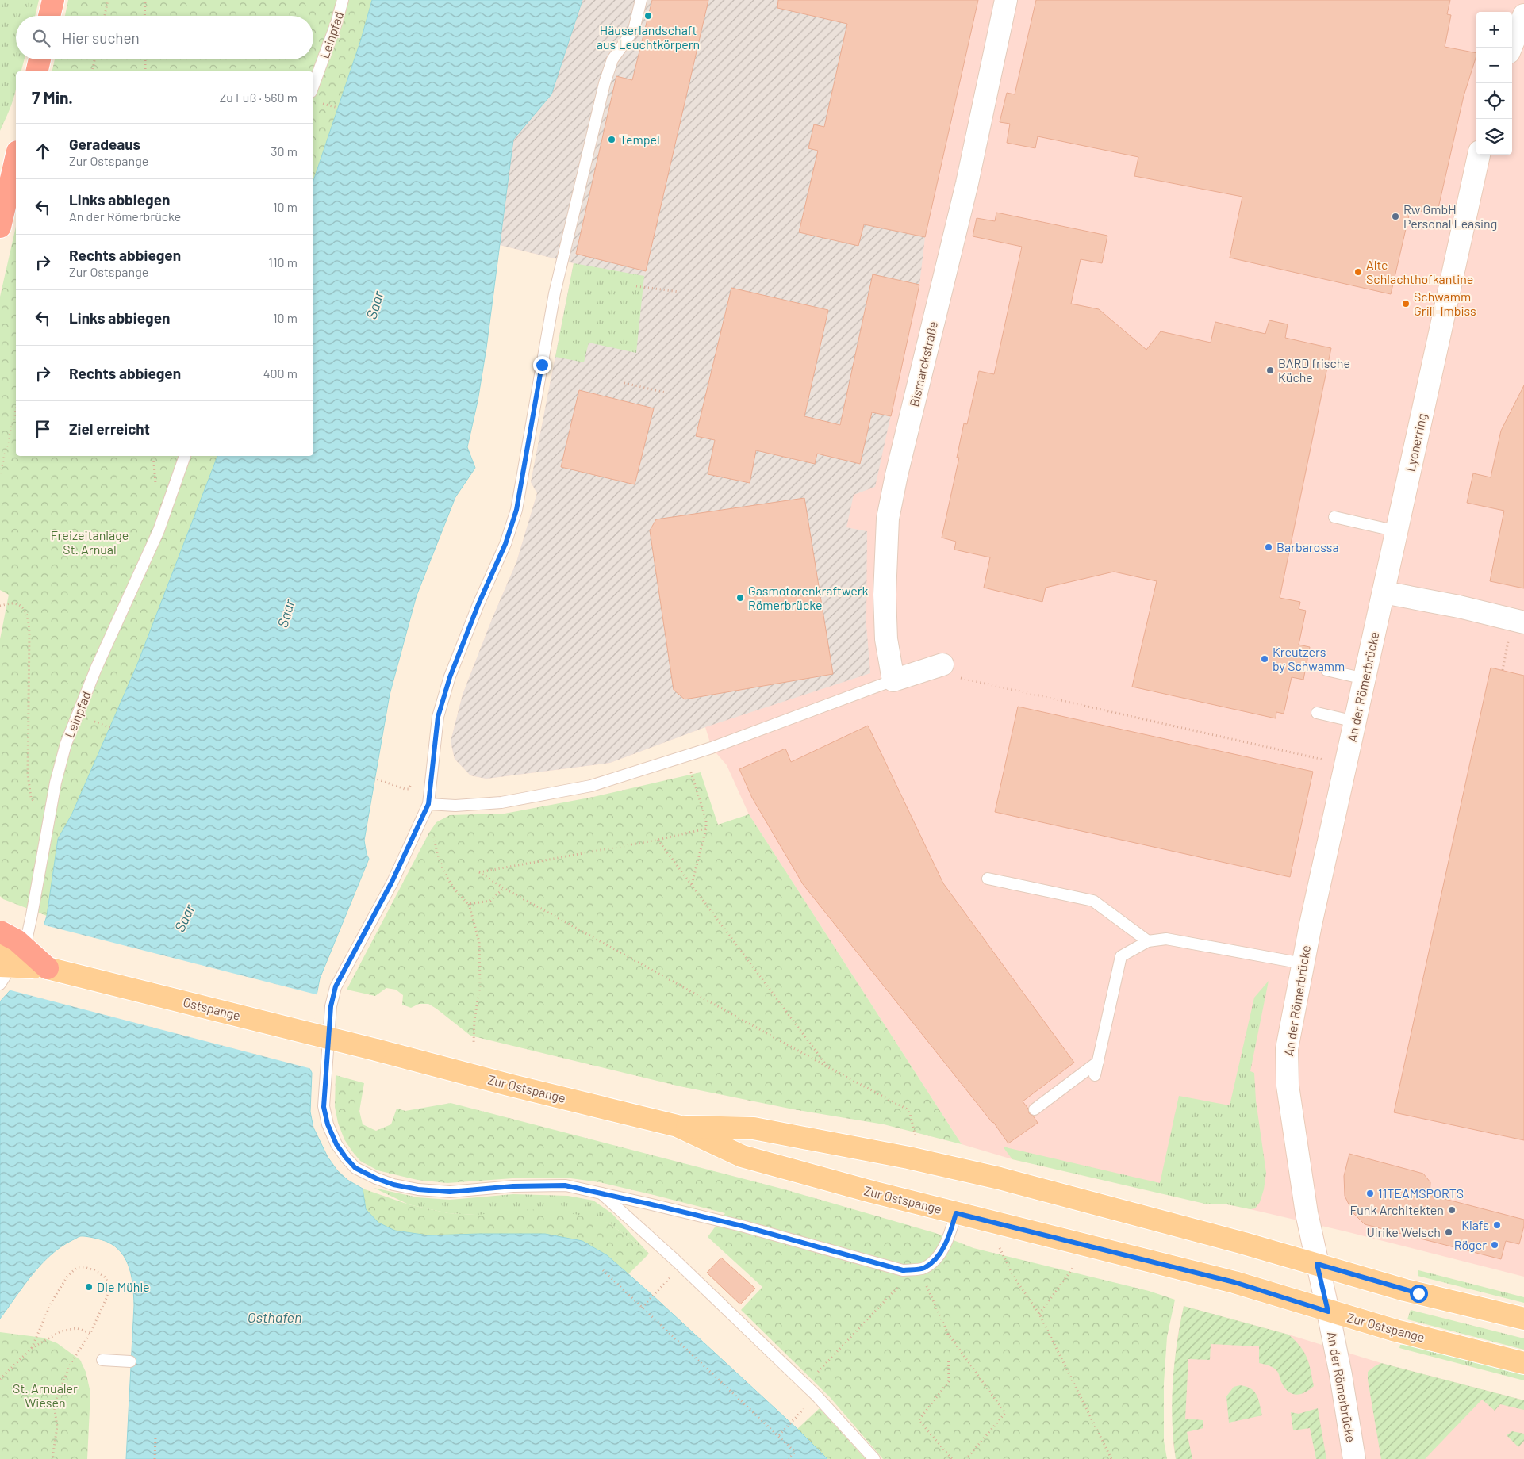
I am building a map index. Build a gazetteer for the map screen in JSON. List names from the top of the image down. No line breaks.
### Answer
{"streets":{"main road":["Ostspange","Zur Ostspange"],"street":["Bismarckstraße","Lyonerring","An der Römerbrücke"],"lane":["Leinpfad"]},"crossings":[["Lyonerring","An der Römerbrücke"],["An der Römerbrücke","Zur Ostspange"],["Ostspange","Zur Ostspange"]],"water":["Saar","Osthafen"],"parks":["Freizeitanlage St. Arnual","St. Arnualer Wiesen"],"places":["Häuserlandschaft aus Leuchtkörpern","Tempel","Rw GmbH Personal Leasing","Alte Schlachthofkantine","Schwamm Grill-Imbiss","BARD frische Küche","Barbarossa","Gasmotorenkraftwerk Römerbrücke","Kreutzers by Schwamm","11TEAMSPORTS","Funk Architekten","Klafs","Ulrike Welsch","Röger","Die Mühle"],"page":{"map_buttons":["+","−"],"search":"Hier suchen","heading":["7 Min.","Zu Fuß · 560 m"],"list":[["Geradeaus","Zur Ostspange","30 m"],["Links abbiegen","An der Römerbrücke","10 m"],["Rechts abbiegen","Zur Ostspange","110 m"],["Links abbiegen","10 m"],["Rechts abbiegen","400 m"],"Ziel erreicht"]}}
